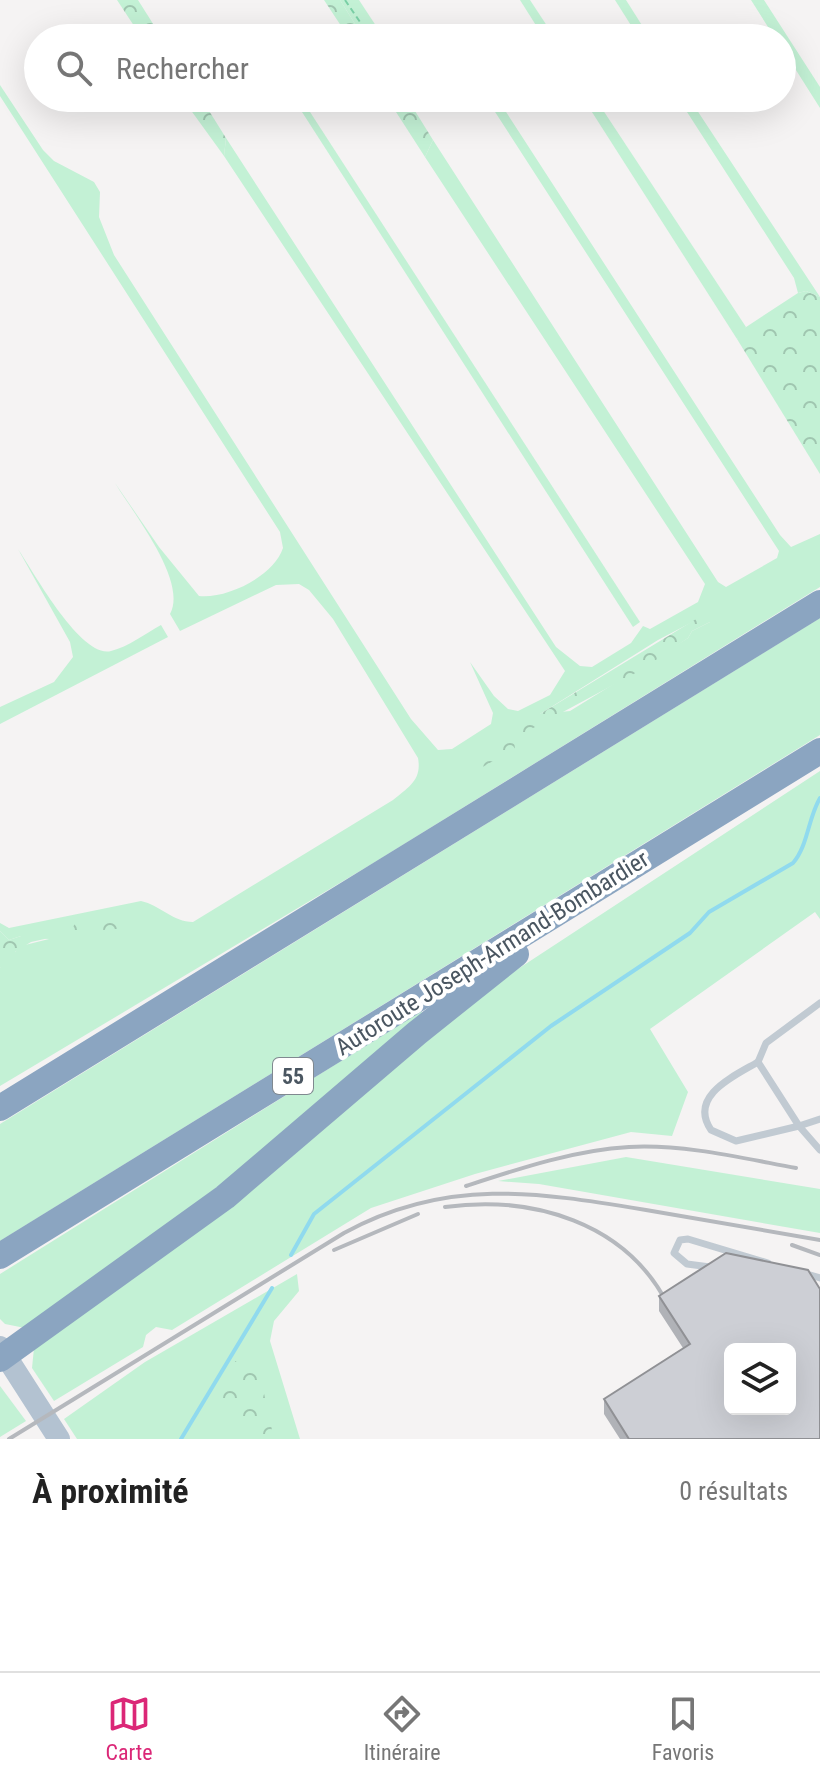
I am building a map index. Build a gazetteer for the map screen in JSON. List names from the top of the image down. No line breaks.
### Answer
{"streets":{"highway":["Autoroute Joseph-Armand-Bombardier","55"]},"page":{"search":"Rechercher","heading":["À proximité","0 résultats"],"nav":["Carte","Itinéraire","Favoris"]}}
